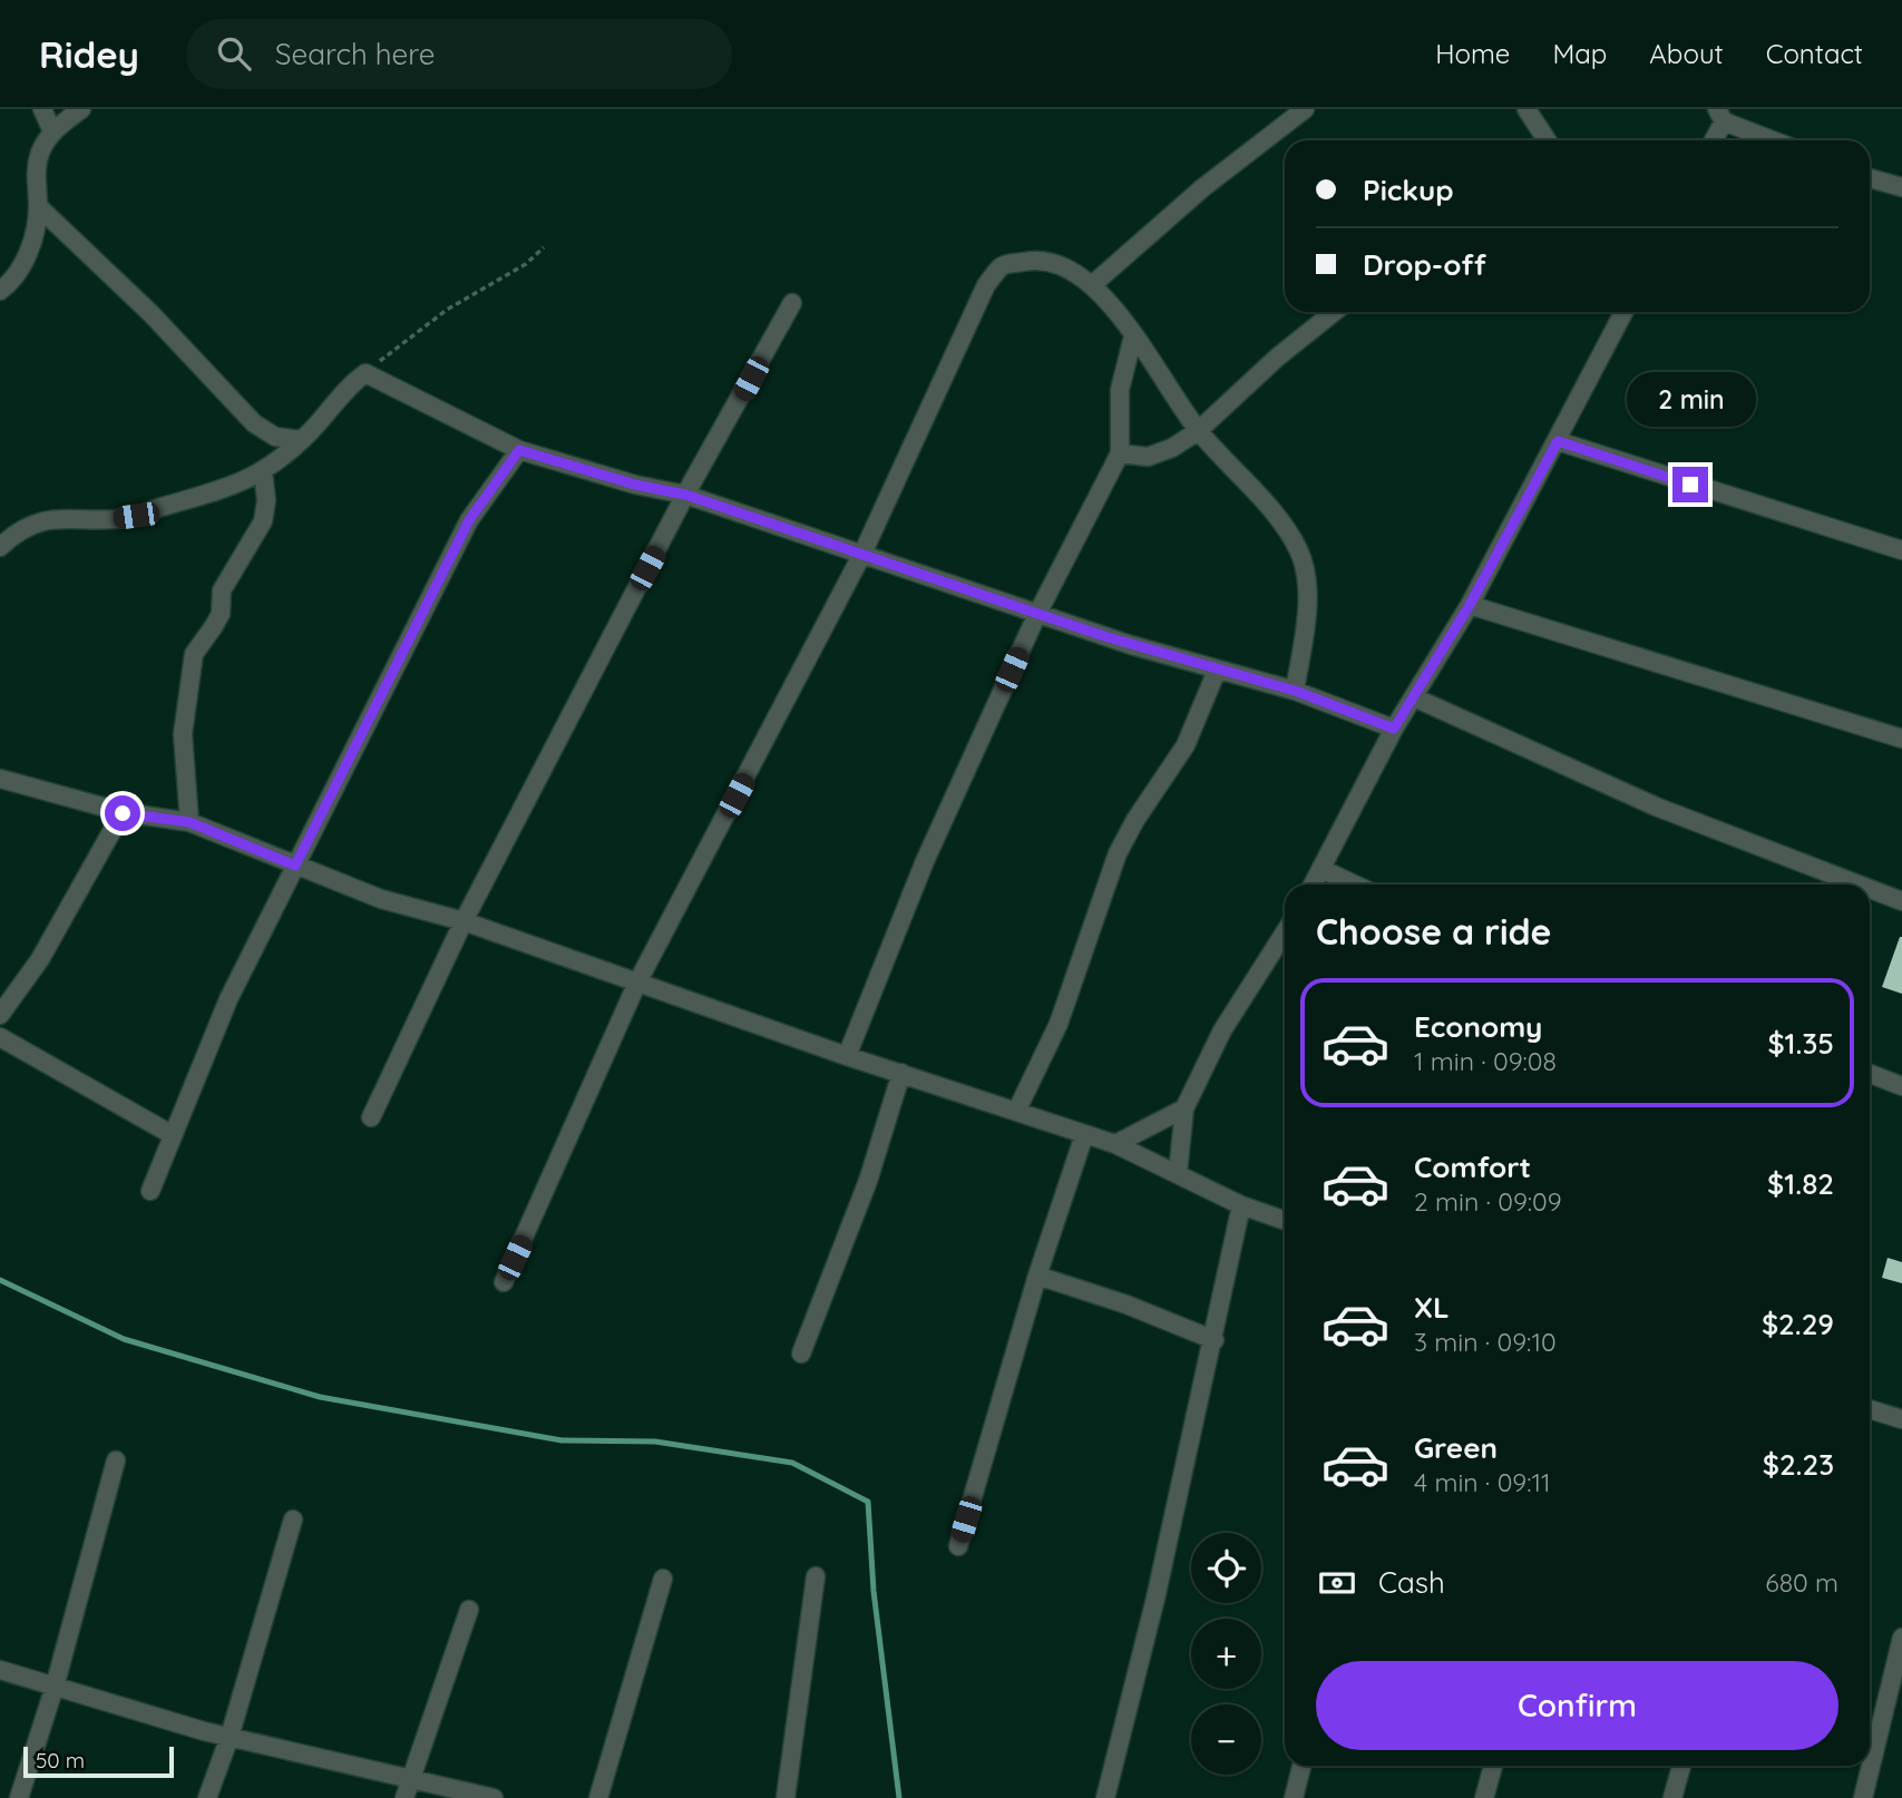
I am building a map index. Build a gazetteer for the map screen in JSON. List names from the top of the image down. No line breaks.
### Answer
{"scale_bar":"50 m","page":{"header":"Ridey","search":"Search here","nav":["Home","Map","About","Contact"],"banner":["Pickup","Drop-off"],"bubble":"2 min","heading":"Choose a ride","list":[{"name":"Economy","note":"1 min · 09:08","value":"$1.35"},{"name":"Comfort","note":"2 min · 09:09","value":"$1.82"},{"name":"XL","note":"3 min · 09:10","value":"$2.29"},{"name":"Green","note":"4 min · 09:11","value":"$2.23"}],"map_buttons":["+","−"],"pay":["Cash","680 m"],"buttons":"Confirm","scale":"50 m"}}
